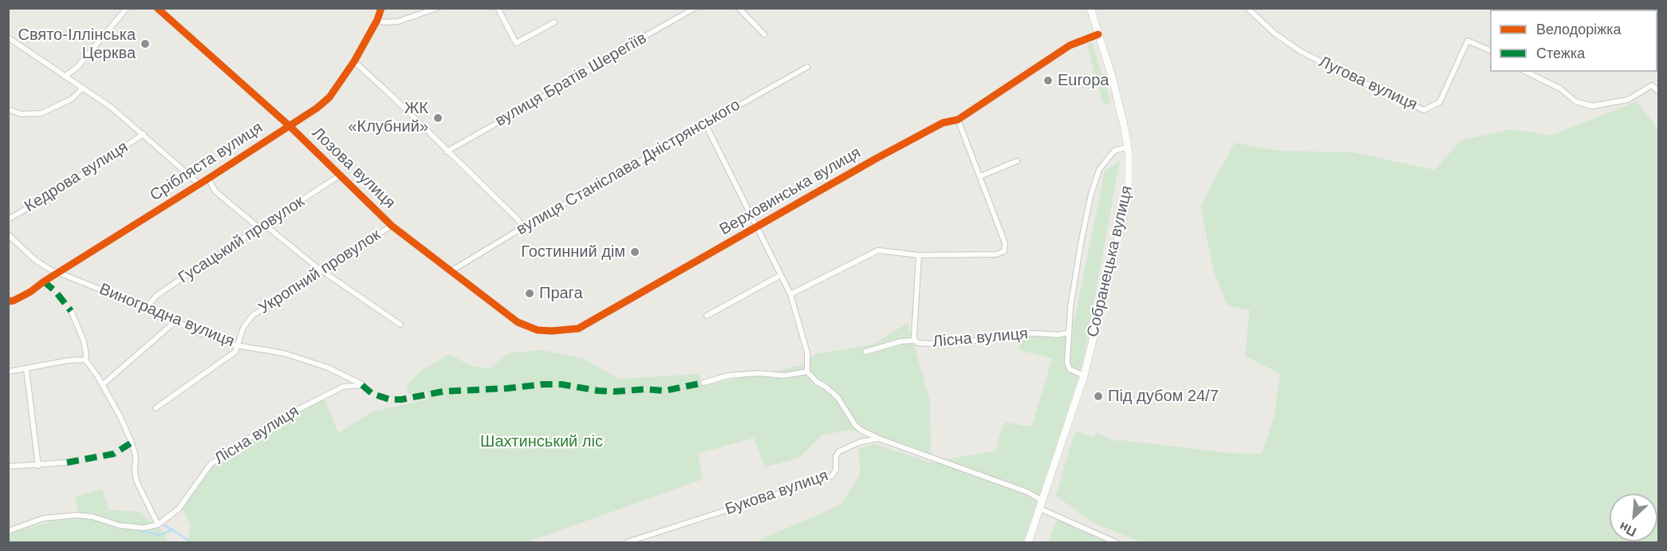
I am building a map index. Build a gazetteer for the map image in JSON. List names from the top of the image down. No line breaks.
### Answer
{"streets":{"main road":["Собранецька вулиця"],"street":["вулиця Братів Шерегіїв","Лугова вулиця","Срібляста вулиця","вулиця Станіслава Дністрянського","Лозова вулиця","Кедрова вулиця","Верховинська вулиця","Гусацький провулок","Укропний провулок","Виноградна вулиця","Лісна вулиця","Букова вулиця"]},"crossings":[["Срібляста вулиця","Лозова вулиця"],["Срібляста вулиця","Виноградна вулиця"],["вулиця Станіслава Дністрянського","Лозова вулиця"],["Лозова вулиця","Верховинська вулиця"],["Лозова вулиця","Гусацький провулок"],["Лозова вулиця","Укропний провулок"],["Верховинська вулиця","Собранецька вулиця"],["Гусацький провулок","Виноградна вулиця"],["Собранецька вулиця","Лісна вулиця"],["Собранецька вулиця","Букова вулиця"],["Укропний провулок","Виноградна вулиця"],["Виноградна вулиця","Лісна вулиця"]],"parks":["Шахтинський ліс"],"places":["Свято-Іллінська Церква","Europa","ЖК «Клубний»","Гостинний дім","Прага","Під дубом 24/7"],"legend":["Велодоріжка","Стежка"],"north":"bottom left"}
